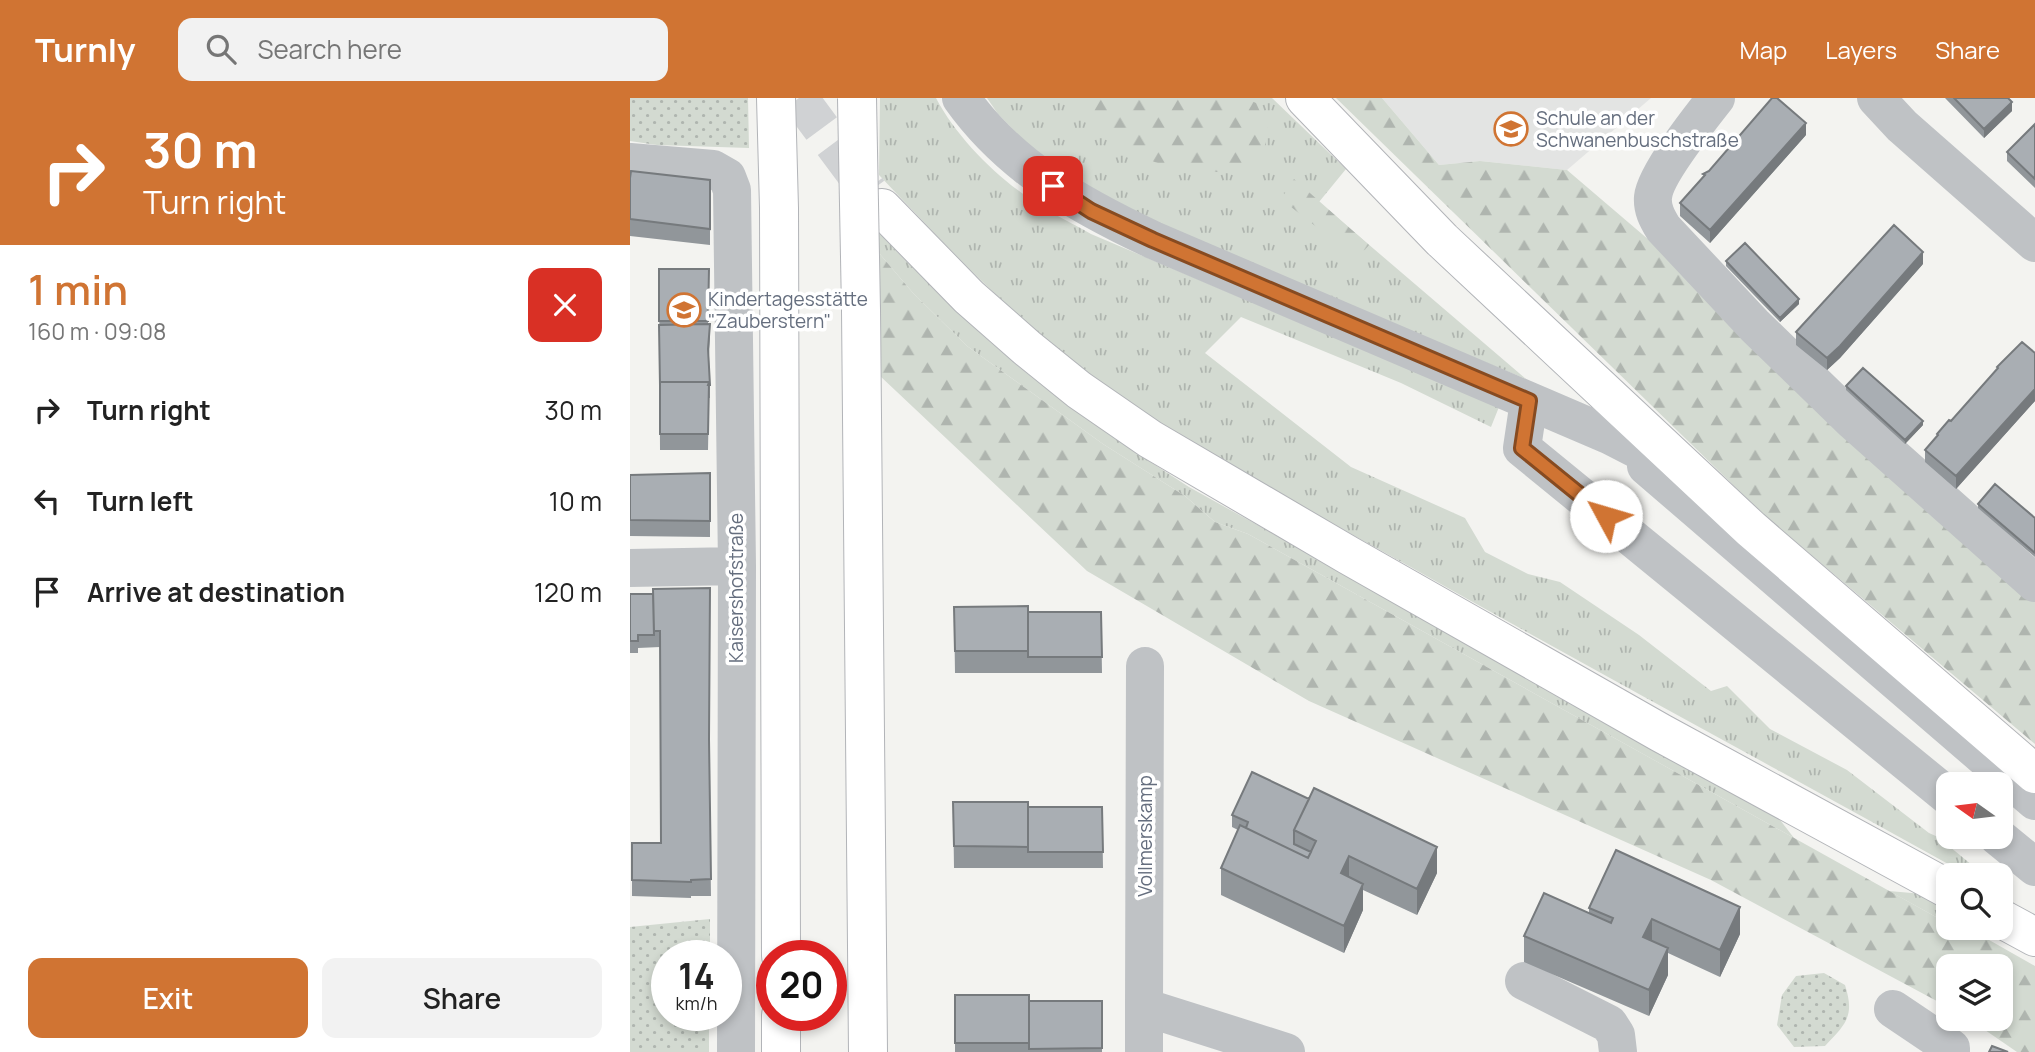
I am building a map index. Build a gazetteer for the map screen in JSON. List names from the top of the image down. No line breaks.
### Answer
{"streets":{"street":["Kaisershofstraße","Vollmerskamp"]},"places":{"school or university":["Schule an der Schwanenbuschstraße","Kindertagesstätte \"Zauberstern\""]},"north":"left","page":{"header":"Turnly","search":"Search here","nav":["Map","Layers","Share"],"turn":["30 m","Turn right"],"heading":["1 min","160 m · 09:08"],"list":[{"name":"Turn right","value":"30 m"},{"name":"Turn left","value":"10 m"},{"name":"Arrive at destination","value":"120 m"}],"speed":"14 km/h","limit":"20","buttons":["Exit","Share"]}}
